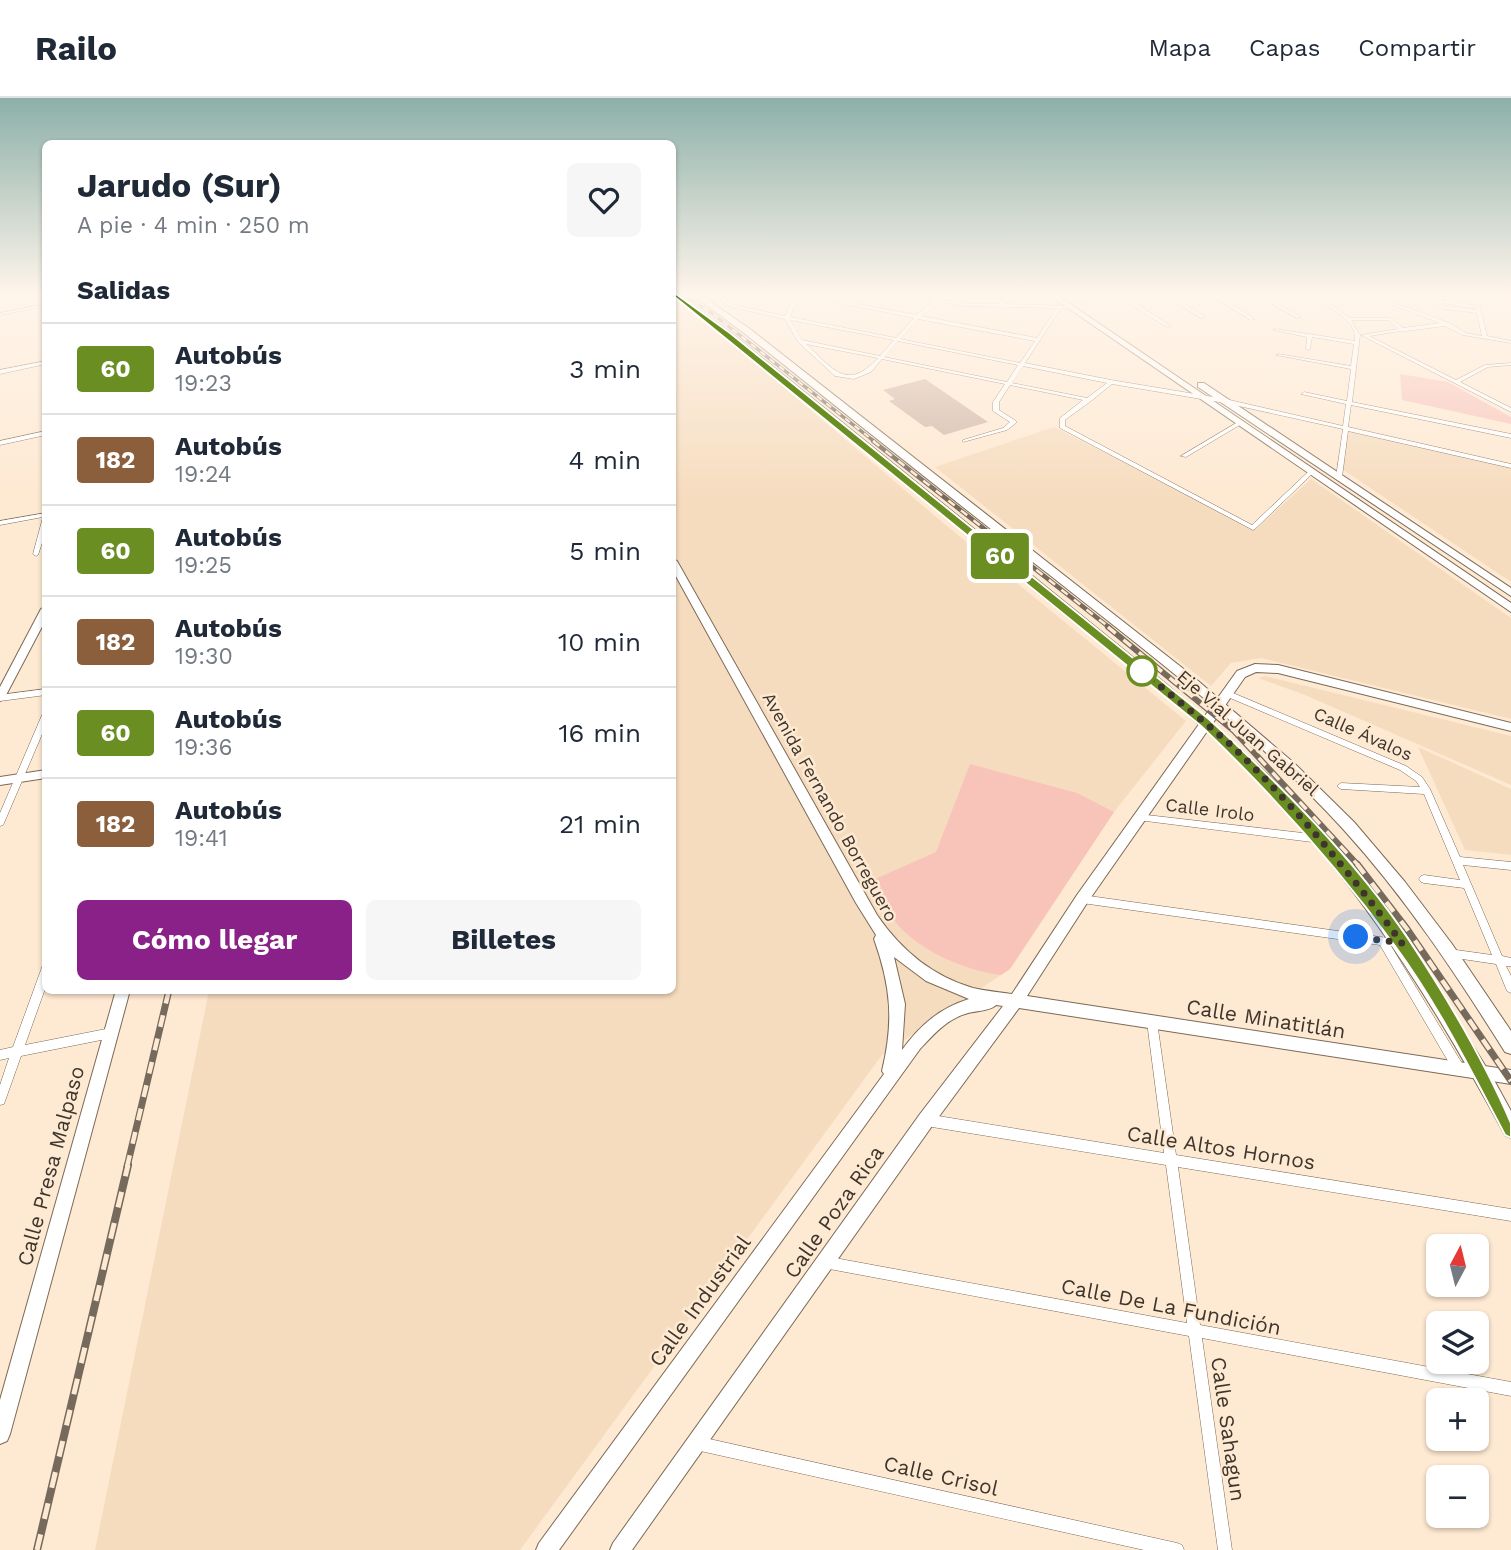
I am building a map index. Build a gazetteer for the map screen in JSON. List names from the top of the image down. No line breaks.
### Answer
{"streets":{"main road":["Eje Vial Juan Gabriel","Calle Minatitlán"],"street":["Calle Ávalos","Avenida Fernando Borreguero","Calle Irolo","Calle Altos Hornos","Calle Presa Malpaso","Calle Poza Rica","Calle Industrial","Calle De La Fundición","Calle Sahagun","Calle Crisol"]},"crossings":[["Eje Vial Juan Gabriel","Calle Ávalos"],["Eje Vial Juan Gabriel","Calle Irolo"],["Eje Vial Juan Gabriel","Calle Minatitlán"],["Eje Vial Juan Gabriel","Calle Poza Rica"],["Calle Ávalos","Calle Poza Rica"],["Avenida Fernando Borreguero","Calle Minatitlán"],["Avenida Fernando Borreguero","Calle Poza Rica"],["Avenida Fernando Borreguero","Calle Industrial"],["Calle Irolo","Calle Poza Rica"],["Calle Minatitlán","Calle Poza Rica"],["Calle Minatitlán","Calle Industrial"],["Calle Minatitlán","Calle Sahagun"],["Calle Altos Hornos","Calle Poza Rica"],["Calle Altos Hornos","Calle Sahagun"],["Calle Poza Rica","Calle Industrial"],["Calle Poza Rica","Calle De La Fundición"],["Calle Poza Rica","Calle Crisol"],["Calle De La Fundición","Calle Sahagun"]],"lines":["bus line 60"],"north":"top","page":{"header":"Railo","nav":["Mapa","Capas","Compartir"],"on_map":"60","heading":[["Jarudo (Sur)","A pie · 4 min · 250 m"],"Salidas"],"list":[{"mark":"60","name":"Autobús","note":"19:23","value":"3 min"},{"mark":"182","name":"Autobús","note":"19:24","value":"4 min"},{"mark":"60","name":"Autobús","note":"19:25","value":"5 min"},{"mark":"182","name":"Autobús","note":"19:30","value":"10 min"},{"mark":"60","name":"Autobús","note":"19:36","value":"16 min"},{"mark":"182","name":"Autobús","note":"19:41","value":"21 min"}],"buttons":["Cómo llegar","Billetes"],"map_buttons":["+","−"]}}
